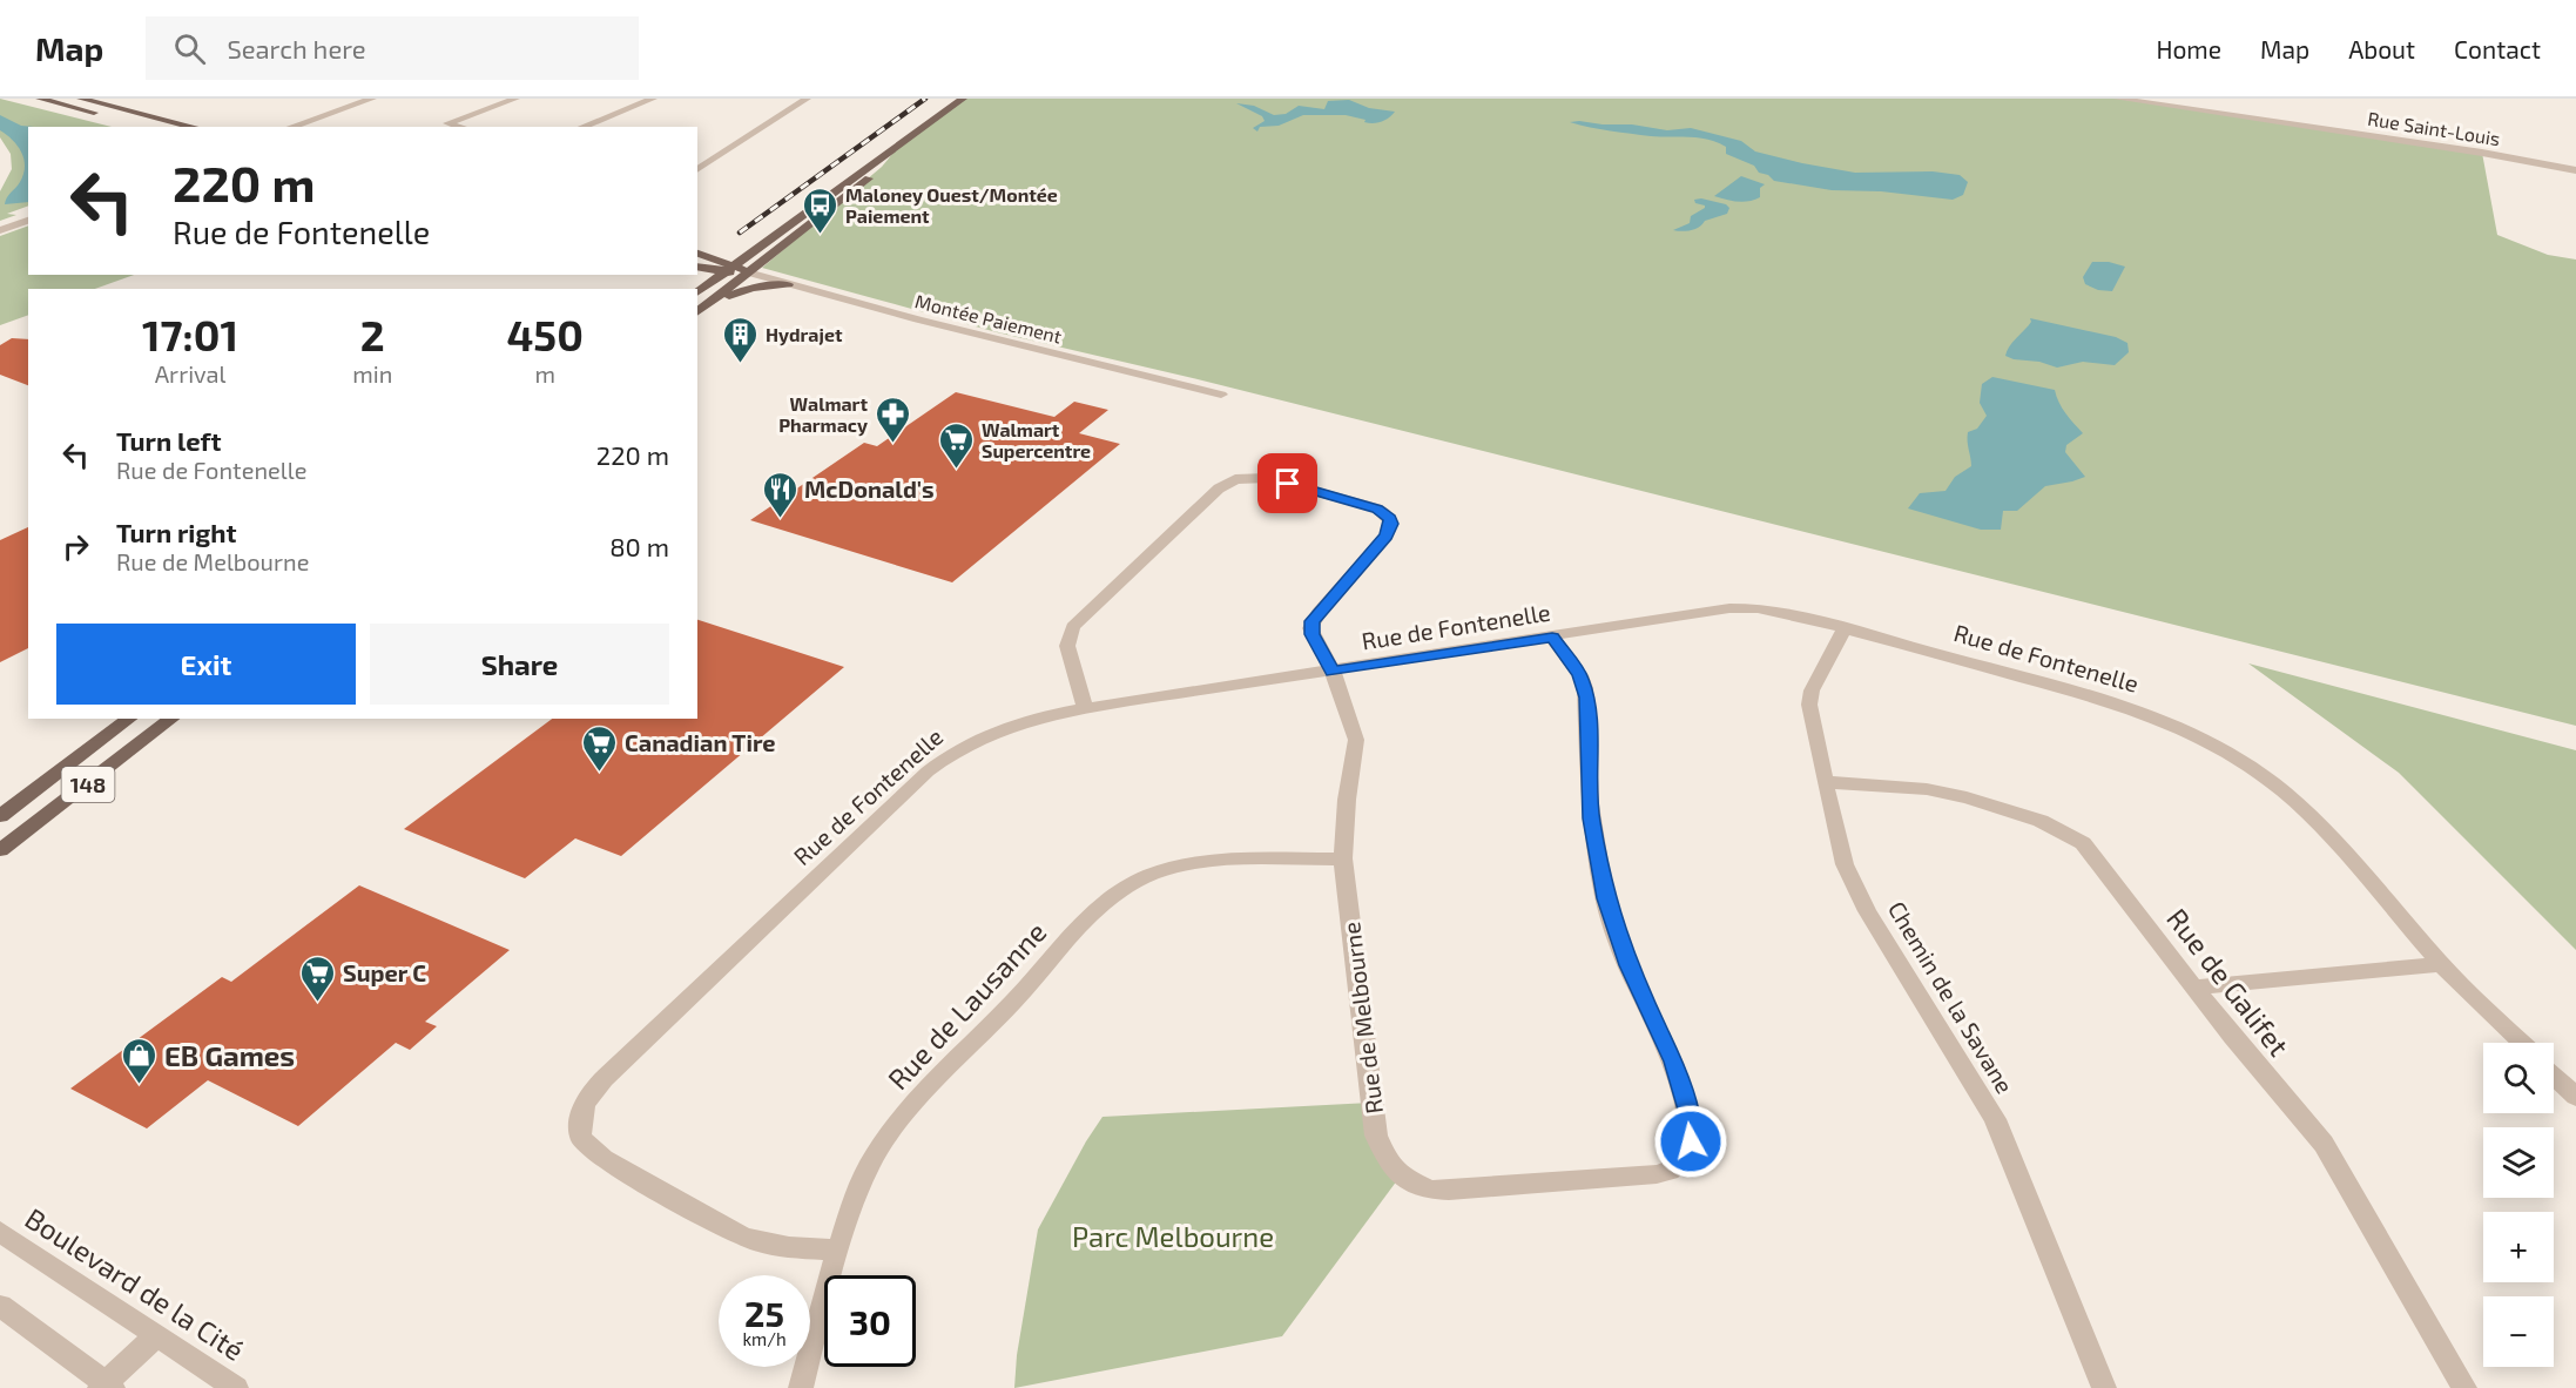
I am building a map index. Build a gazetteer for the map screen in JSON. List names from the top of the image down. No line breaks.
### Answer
{"streets":{"main road":["Montée Paiement","148"],"street":["Rue Saint-Louis","Rue de Fontenelle","Rue de Galifet","Chemin de la Savane","Rue de Lausanne","Rue de Melbourne","Boulevard de la Cité"]},"crossings":[["Rue de Fontenelle","Chemin de la Savane"],["Rue de Fontenelle","Rue de Lausanne"],["Rue de Fontenelle","Rue de Melbourne"],["Rue de Galifet","Chemin de la Savane"],["Rue de Lausanne","Rue de Melbourne"]],"parks":["Parc Melbourne"],"places":{"bus stop":["Maloney Ouest/Montée Paiement"],"building":["Hydrajet"],"pharmacy":["Walmart Pharmacy"],"supermarket":["Walmart Supercentre","Canadian Tire","Super C"],"restaurant":["McDonald's"],"shop":["EB Games"]},"page":{"header":"Map","search":"Search here","nav":["Home","Map","About","Contact"],"turn":["220 m","Rue de Fontenelle"],"eta":["17:01","Arrival","2","min","450","m"],"list":[{"name":"Turn left","note":"Rue de Fontenelle","value":"220 m"},{"name":"Turn right","note":"Rue de Melbourne","value":"80 m"}],"buttons":["Exit","Share"],"map_buttons":["+","−"],"speed":"25 km/h","limit":"30"}}
